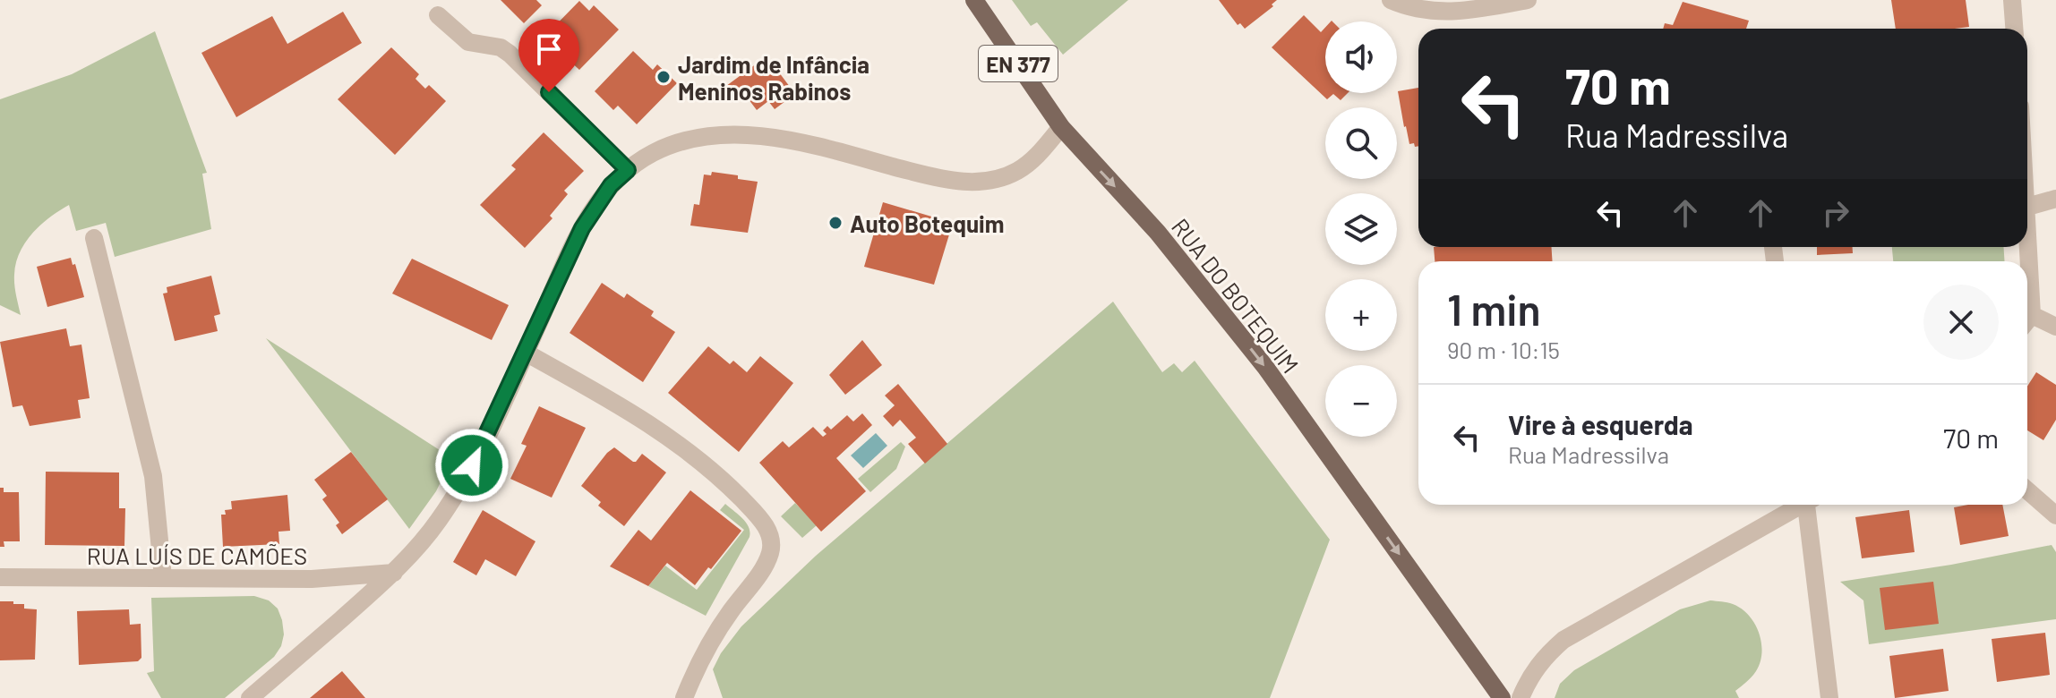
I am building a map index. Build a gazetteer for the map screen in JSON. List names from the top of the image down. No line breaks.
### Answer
{"streets":{"main road":["EN 377","RUA DO BOTEQUIM"],"street":["RUA LUÍS DE CAMÕES"]},"one_way":["RUA DO BOTEQUIM"],"places":["Jardim de Infância Meninos Rabinos","Auto Botequim"],"page":{"map_buttons":["+","−"],"turn":["70 m","Rua Madressilva"],"heading":["1 min","90 m · 10:15"],"list":[{"name":"Vire à esquerda","note":"Rua Madressilva","value":"70 m"}]}}
